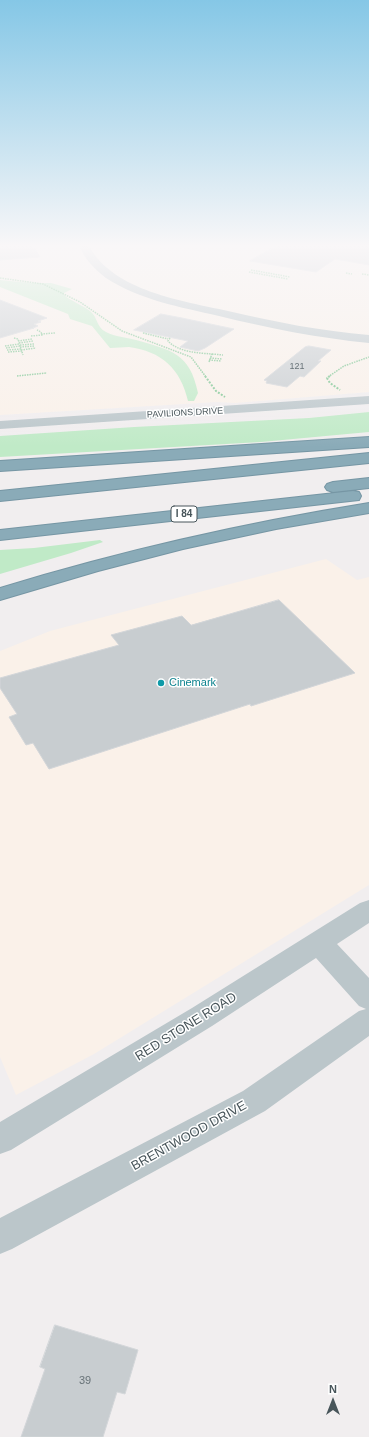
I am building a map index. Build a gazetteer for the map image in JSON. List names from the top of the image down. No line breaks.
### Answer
{"streets":{"highway":["I 84"],"street":["PAVILIONS DRIVE","RED STONE ROAD","BRENTWOOD DRIVE"]},"places":["Cinemark"],"house_numbers":["121","39"],"north":"top"}
